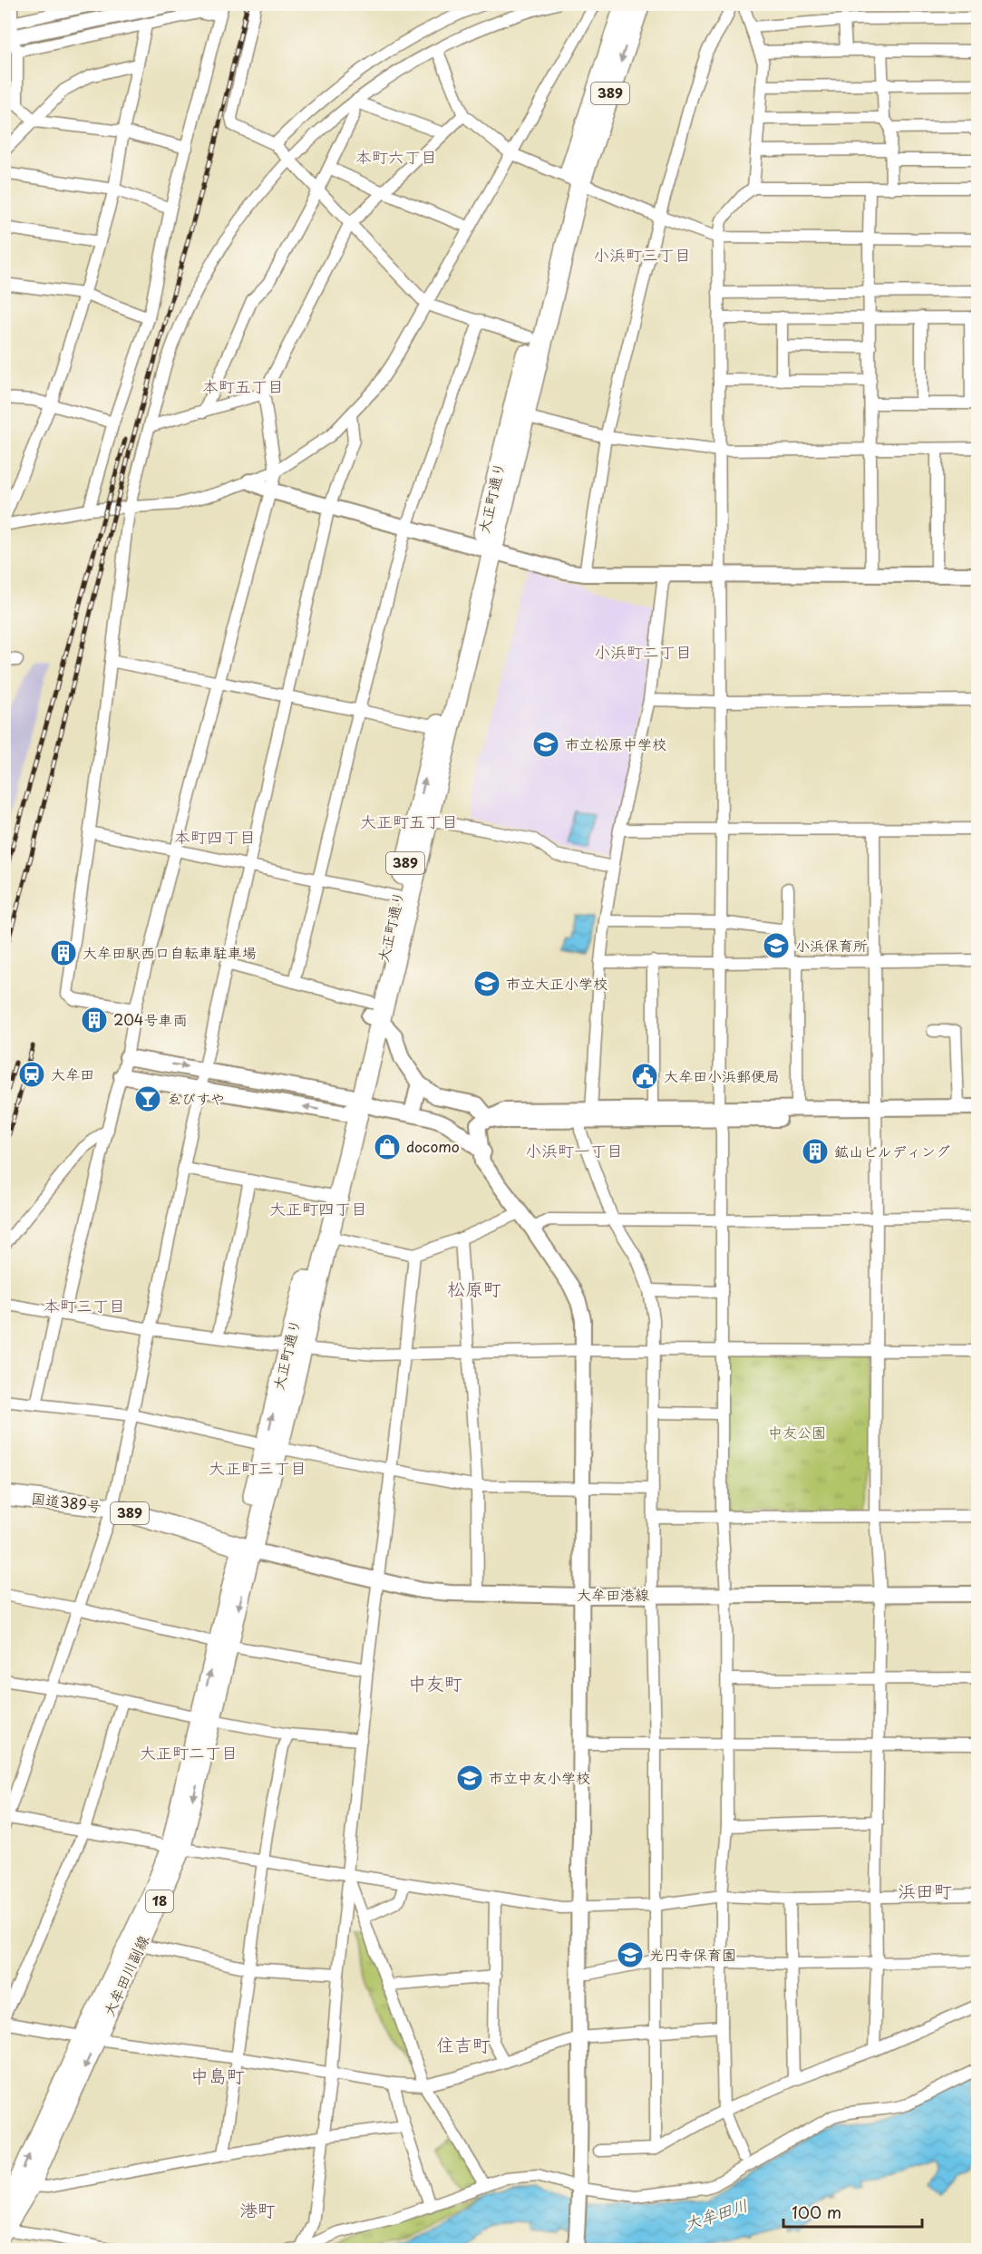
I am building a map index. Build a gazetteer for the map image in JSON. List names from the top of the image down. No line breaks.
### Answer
{"streets":{"highway":["389","大正町通り","国道389号"],"main road":["18","大牟田川副線"],"street":["大牟田港線"]},"crossings":[["389","大正町通り"],["大正町通り","国道389号"],["大正町通り","大牟田港線"],["大正町通り","大牟田川副線"],["国道389号","大牟田港線"],["国道389号","大牟田川副線"],["大牟田港線","大牟田川副線"]],"districts":["本町六丁目","小浜町三丁目","本町五丁目","小浜町二丁目","大正町五丁目","本町四丁目","小浜町一丁目","大正町四丁目","松原町","本町三丁目","大正町三丁目","中友町","大正町二丁目","浜田町","住吉町","中島町","港町"],"water":["大牟田川"],"parks":["中友公園"],"places":{"school or university":["市立松原中学校","小浜保育所","市立大正小学校","市立中友小学校","光円寺保育園"],"building":["大牟田駅西口自転車駐車場","204号車両","鉱山ビルディング"],"station":["大牟田"],"public building":["大牟田小浜郵便局"],"bar":["ゑびすや"],"shop":["docomo"]},"scale_bar":"100 m"}
